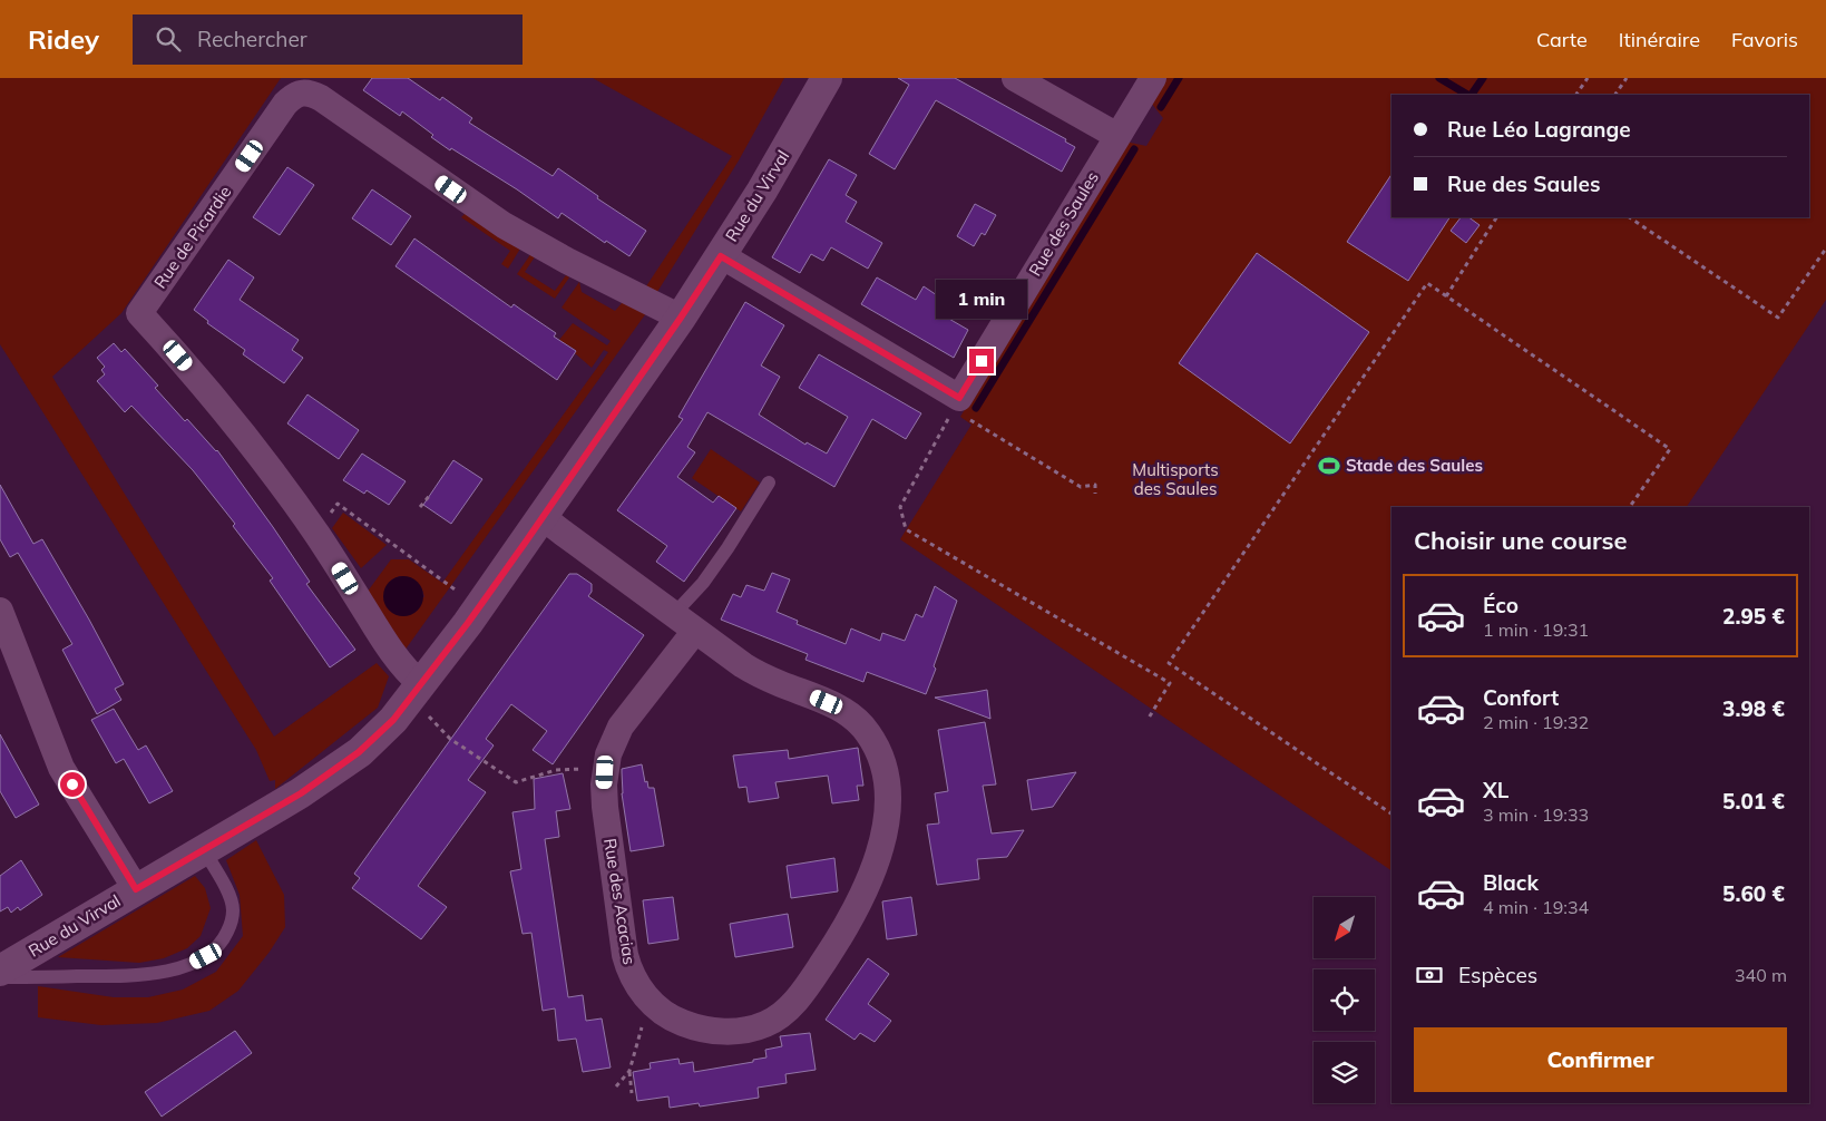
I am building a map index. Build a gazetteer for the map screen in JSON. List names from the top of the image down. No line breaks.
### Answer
{"streets":{"street":["Rue du Virval","Rue des Saules","Rue de Picardie","Rue des Acacias"]},"crossings":[["Rue du Virval","Rue de Picardie"],["Rue du Virval","Rue des Acacias"]],"parks":["Multisports des Saules"],"places":{"sports":["Stade des Saules"]},"north":"bottom left","page":{"header":"Ridey","search":"Rechercher","nav":["Carte","Itinéraire","Favoris"],"banner":["Rue Léo Lagrange","Rue des Saules"],"bubble":"1 min","heading":"Choisir une course","list":[{"name":"Éco","note":"1 min · 19:31","value":"2.95 €"},{"name":"Confort","note":"2 min · 19:32","value":"3.98 €"},{"name":"XL","note":"3 min · 19:33","value":"5.01 €"},{"name":"Black","note":"4 min · 19:34","value":"5.60 €"}],"pay":["Espèces","340 m"],"buttons":"Confirmer"}}
